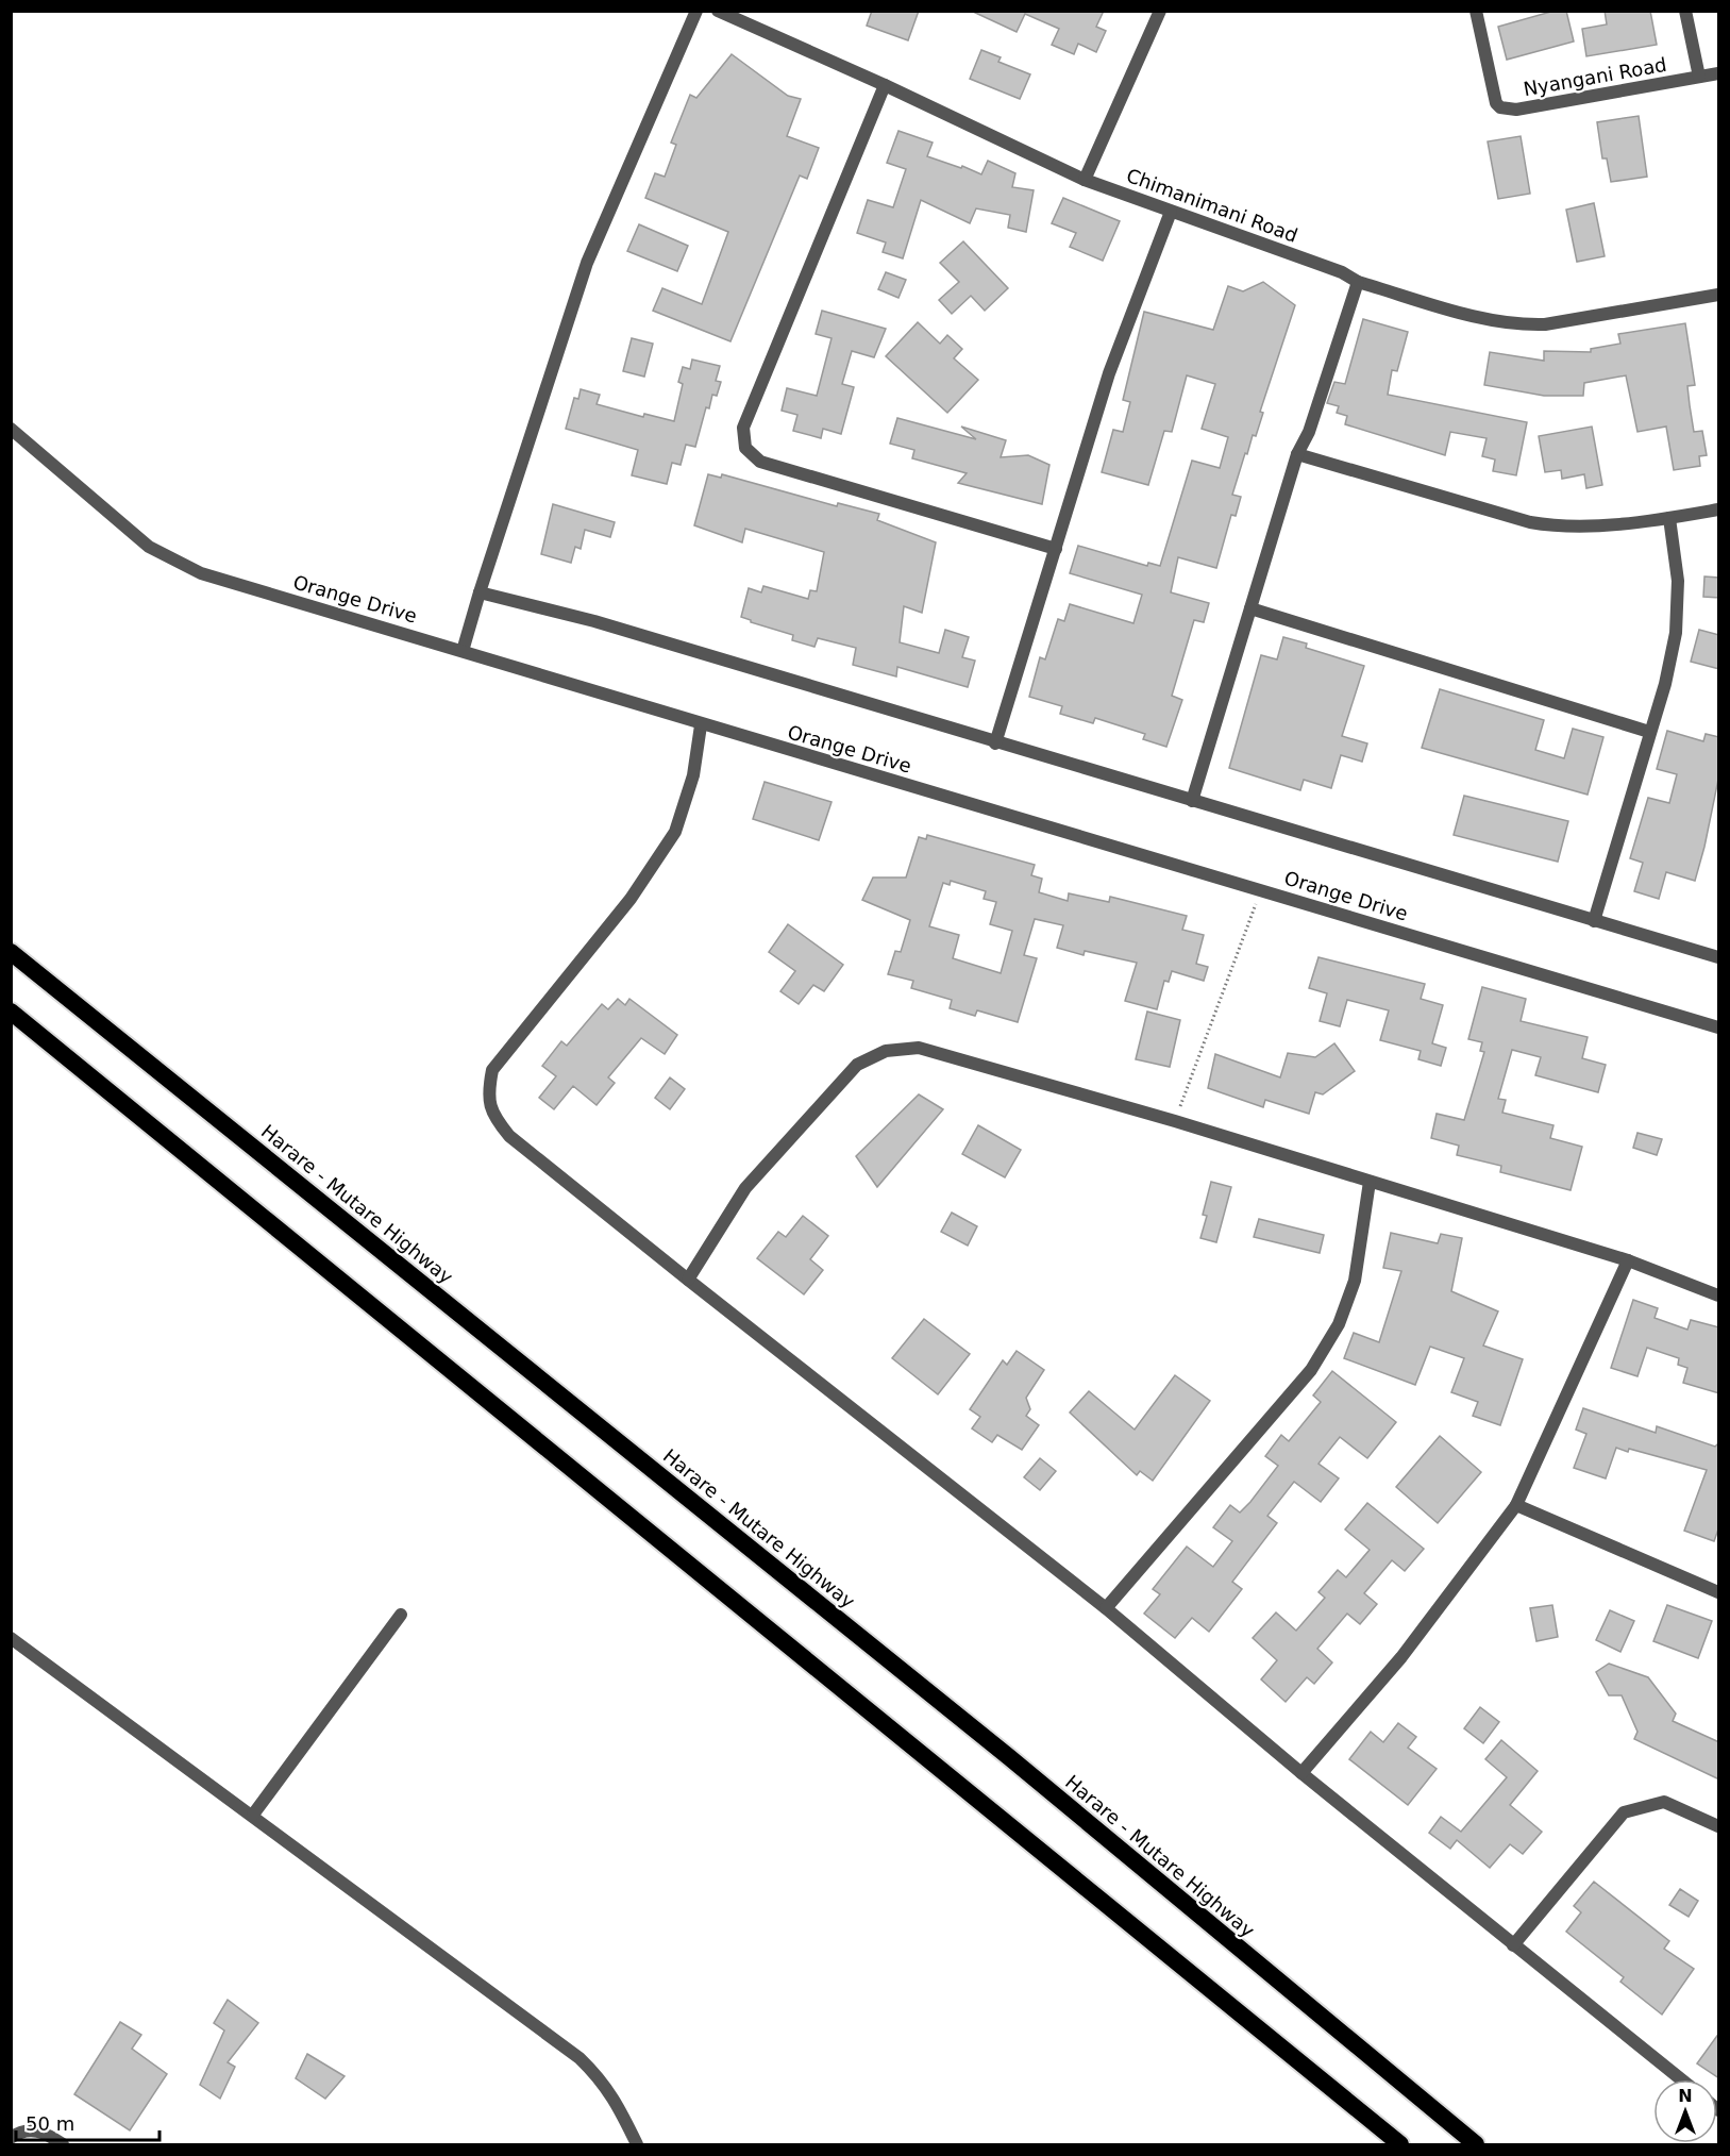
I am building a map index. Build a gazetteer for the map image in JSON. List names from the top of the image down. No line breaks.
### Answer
{"streets":{"highway":["Harare - Mutare Highway"],"street":["Nyangani Road","Chimanimani Road","Orange Drive"]},"scale_bar":"50 m","north":"top"}
